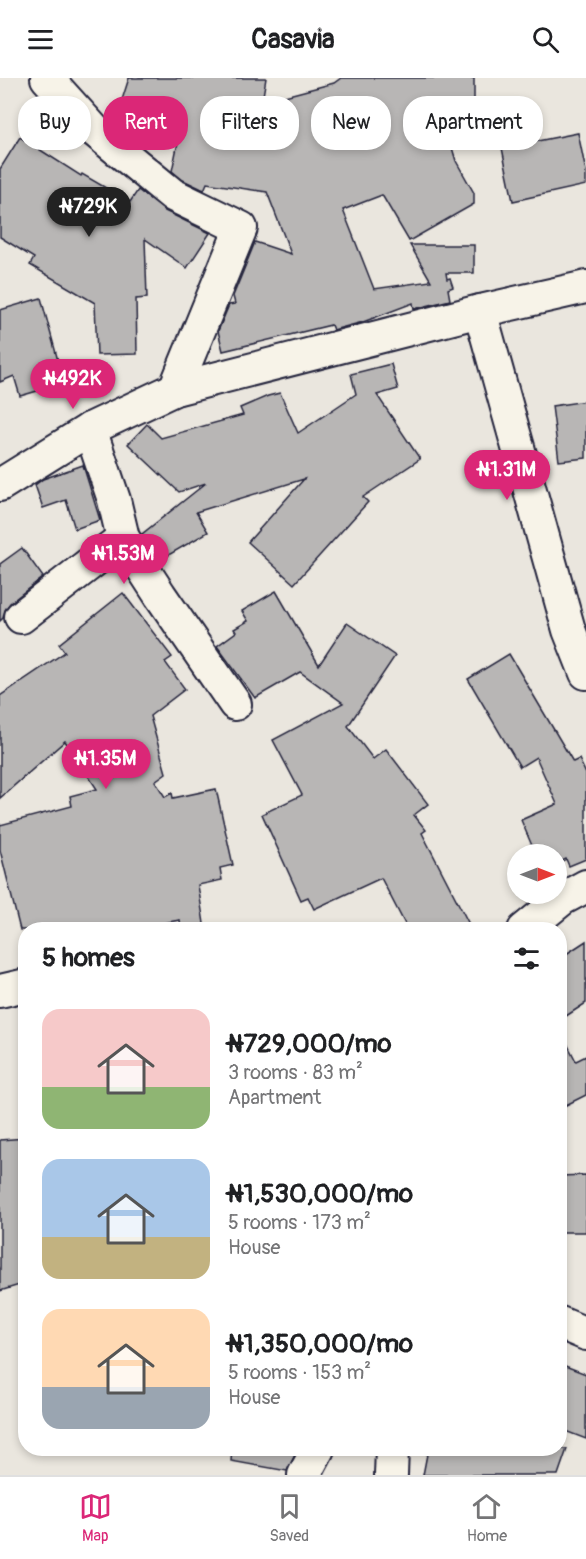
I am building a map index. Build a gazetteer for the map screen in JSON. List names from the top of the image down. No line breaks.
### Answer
{"north":"right","page":{"header":"Casavia","chip":["Buy","Rent","Filters","New","Apartment"],"price":["₦729K","₦492K","₦1.31M","₦1.53M","₦1.35M"],"heading":"5 homes","list":[{"name":"₦729,000/mo","note":"3 rooms · 83 m² · Apartment"},{"name":"₦1,530,000/mo","note":"5 rooms · 173 m² · House"},{"name":"₦1,350,000/mo","note":"5 rooms · 153 m² · House"}],"tabs":["Map","Saved","Home"]}}
